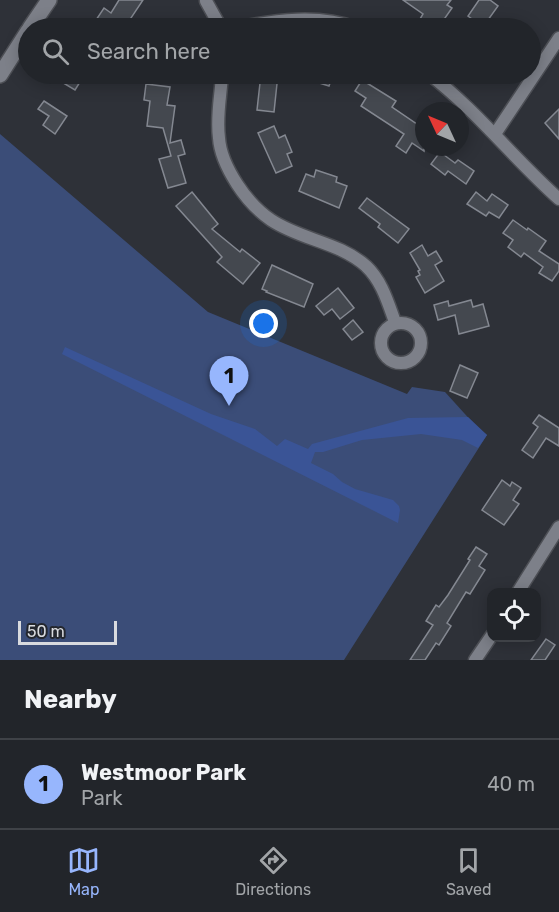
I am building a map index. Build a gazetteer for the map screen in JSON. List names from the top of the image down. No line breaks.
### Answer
{"scale_bar":"50 m","north":"top left","page":{"search":"Search here","pins":"1","scale":"50 m","heading":"Nearby","list":[{"mark":"1","name":"Westmoor Park","note":"Park","value":"40 m"}],"nav":["Map","Directions","Saved"]}}
